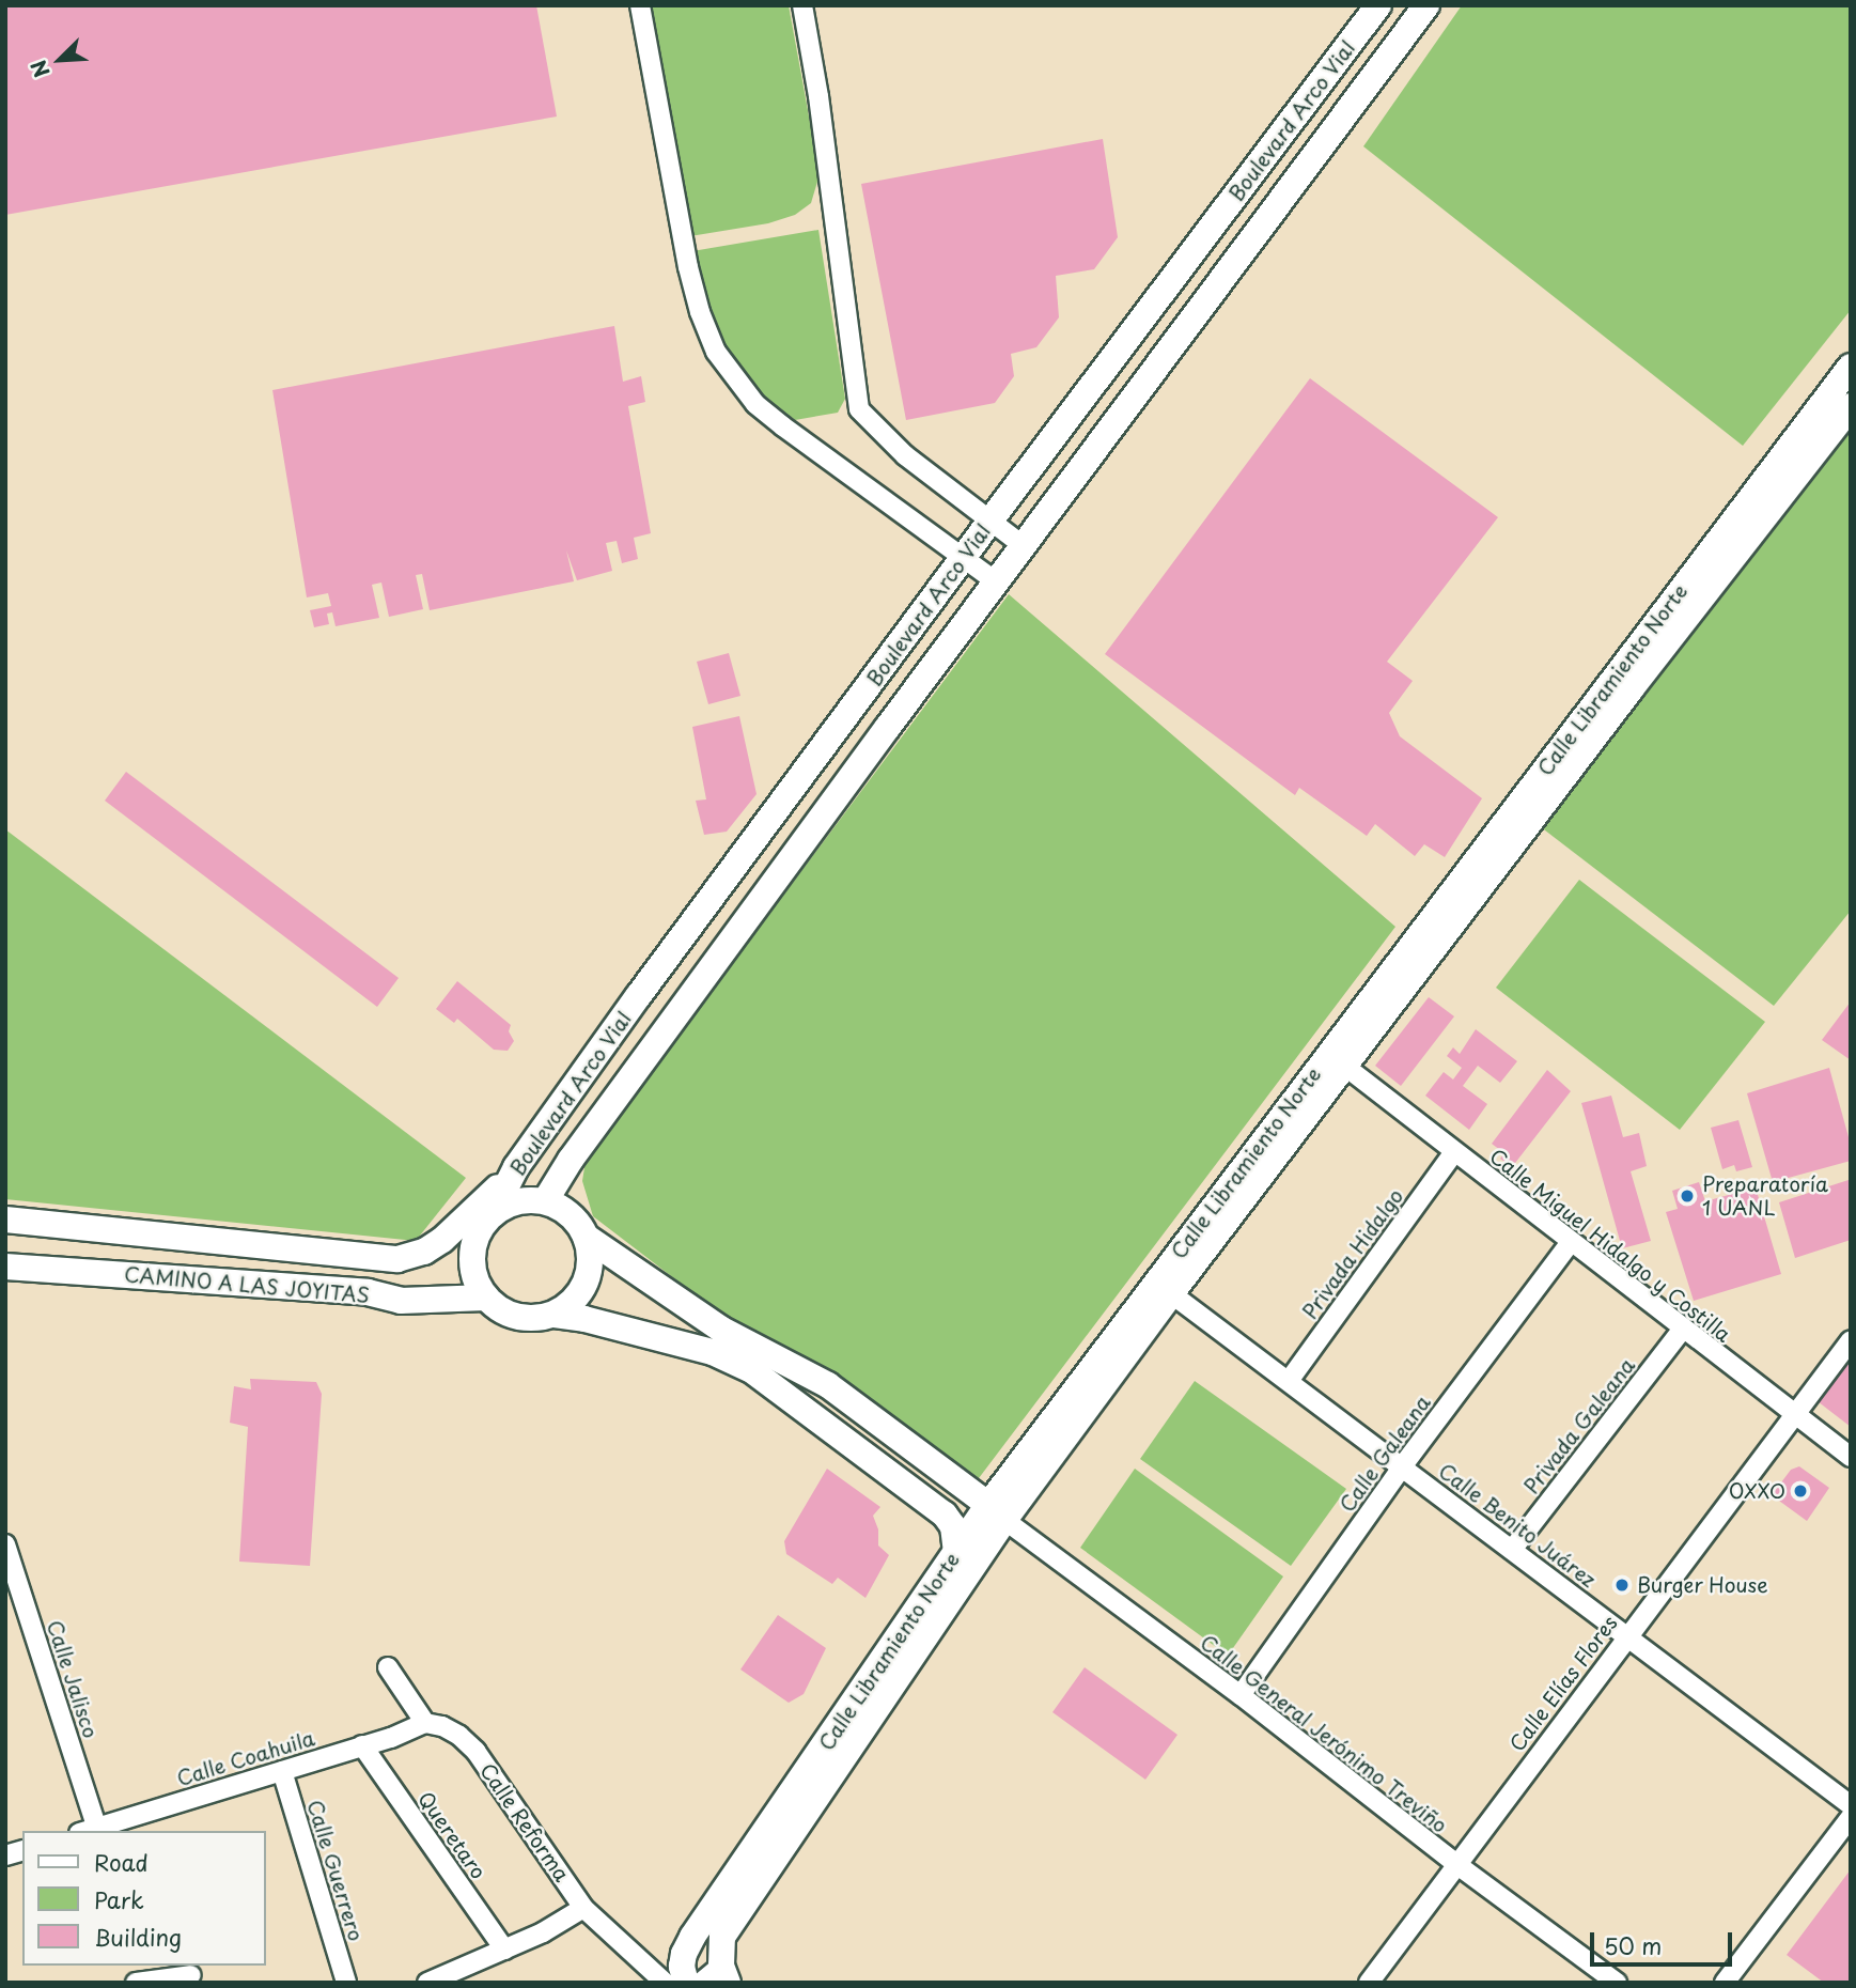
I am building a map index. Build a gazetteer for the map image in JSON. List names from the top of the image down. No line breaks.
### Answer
{"streets":{"street":["Boulevard Arco Vial","Calle Libramiento Norte","Calle Miguel Hidalgo y Costilla","Privada Hidalgo","CAMINO A LAS JOYITAS","Privada Galeana","Calle Galeana","Calle Benito Juárez","Calle Jalisco","Calle Elías Flores","Calle General Jerónimo Treviño","Calle Coahuila","Calle Reforma","Queretaro","Calle Guerrero"]},"crossings":[["Boulevard Arco Vial","CAMINO A LAS JOYITAS"],["Calle Libramiento Norte","Calle Miguel Hidalgo y Costilla"],["Calle Libramiento Norte","Calle Benito Juárez"],["Calle Libramiento Norte","Calle General Jerónimo Treviño"],["Calle Miguel Hidalgo y Costilla","Privada Hidalgo"],["Calle Miguel Hidalgo y Costilla","Privada Galeana"],["Calle Miguel Hidalgo y Costilla","Calle Galeana"],["Calle Miguel Hidalgo y Costilla","Calle Elías Flores"],["Privada Hidalgo","Calle Benito Juárez"],["Privada Galeana","Calle Benito Juárez"],["Calle Galeana","Calle Benito Juárez"],["Calle Galeana","Calle General Jerónimo Treviño"],["Calle Benito Juárez","Calle Elías Flores"],["Calle Jalisco","Calle Coahuila"],["Calle Elías Flores","Calle General Jerónimo Treviño"],["Calle Coahuila","Calle Reforma"],["Calle Coahuila","Queretaro"],["Calle Coahuila","Calle Guerrero"]],"places":["Preparatoría 1 UANL","OXXO","Burger House"],"legend":["Road","Park","Building"],"scale_bar":"50 m","north":"bottom left"}
